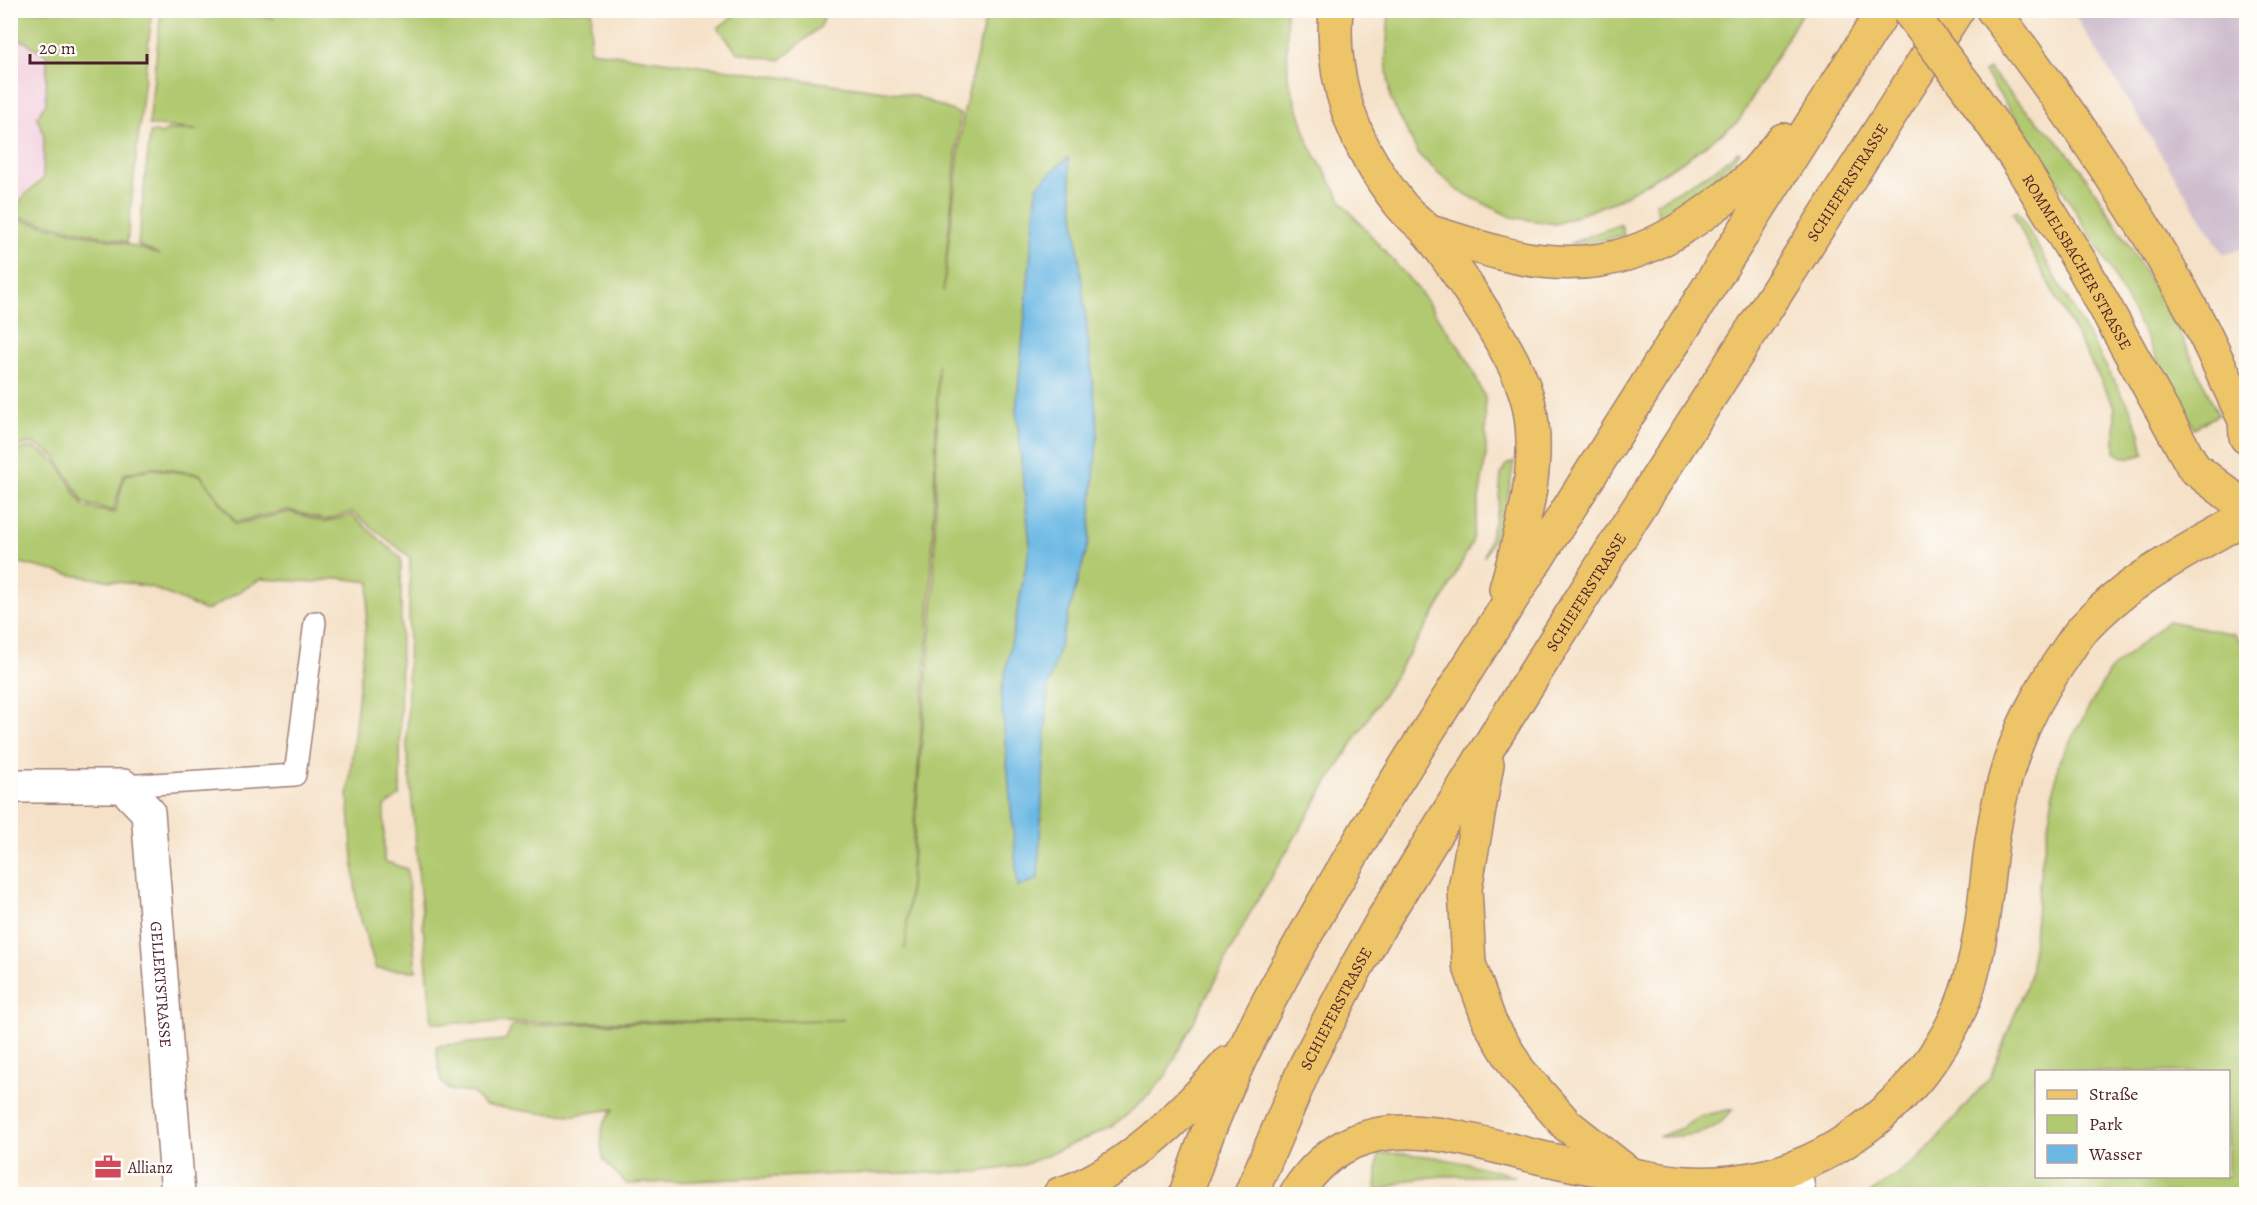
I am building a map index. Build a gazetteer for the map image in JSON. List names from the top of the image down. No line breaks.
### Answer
{"streets":{"main road":["SCHIEFERSTRASSE","ROMMELSBACHER STRASSE"],"street":["GELLERTSTRASSE"]},"places":{"office":["Allianz"]},"legend":["Straße","Park","Wasser"],"scale_bar":"20 m"}
